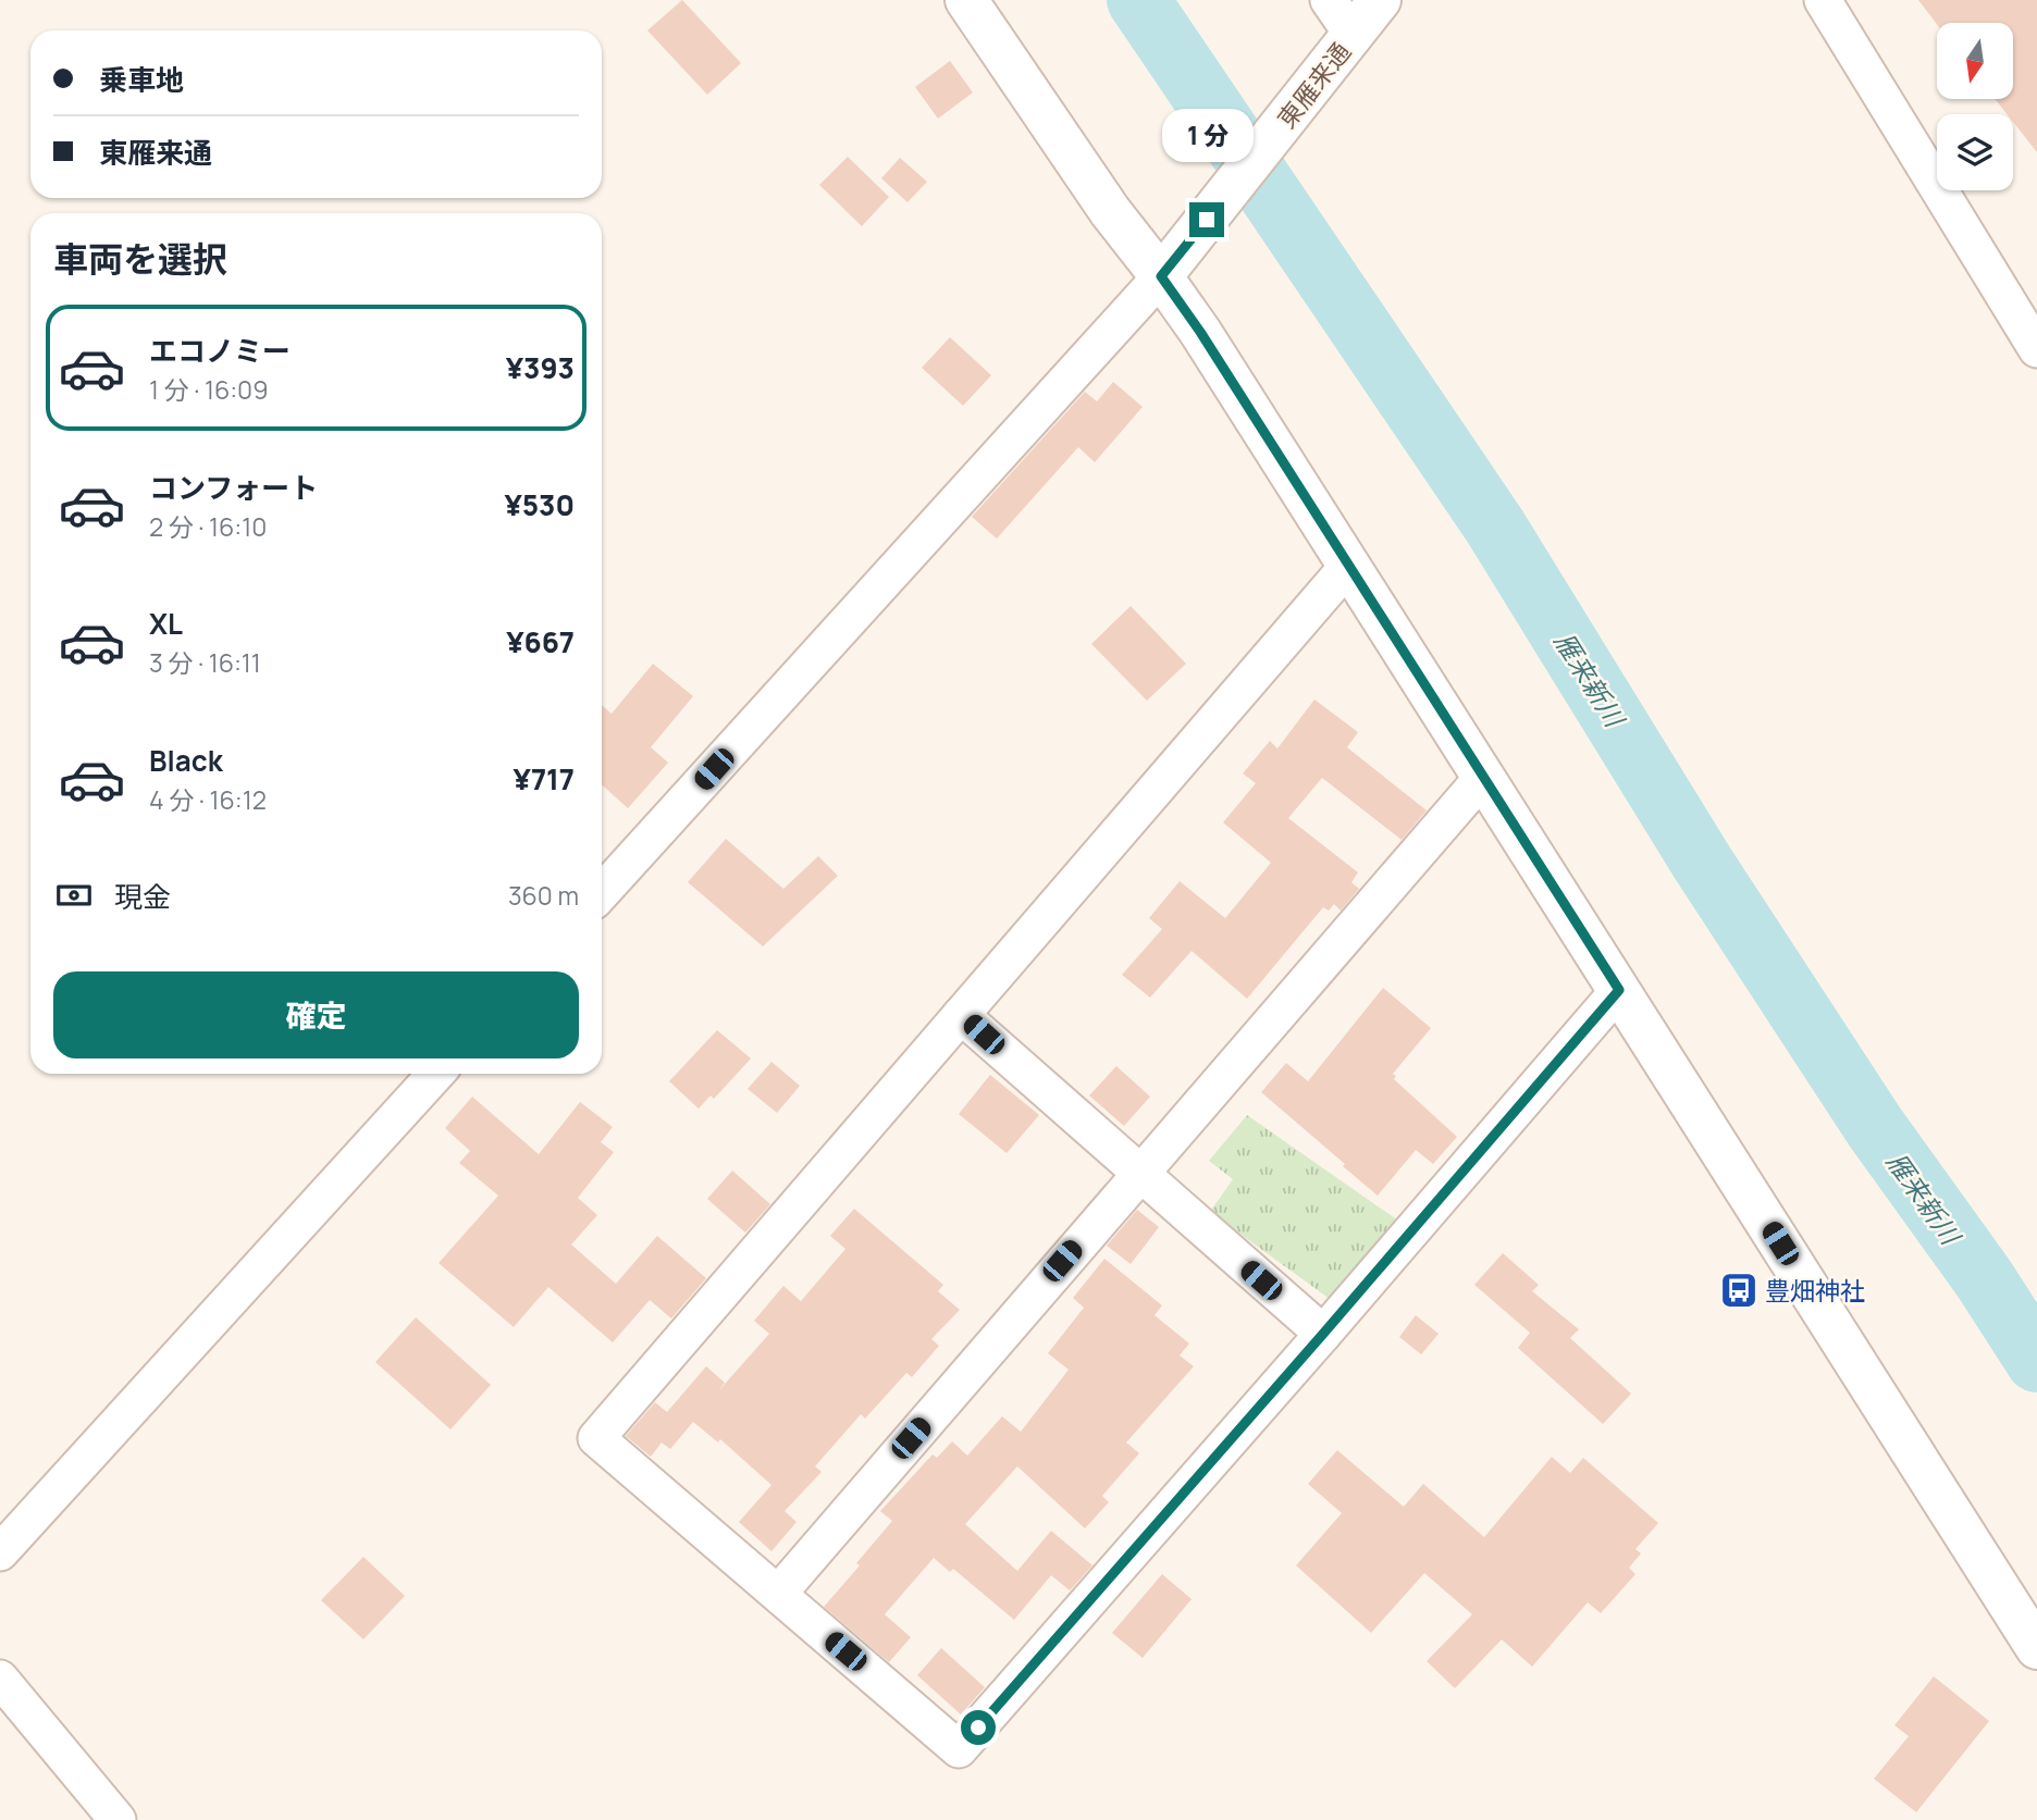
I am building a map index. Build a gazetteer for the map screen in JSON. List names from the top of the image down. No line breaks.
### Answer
{"streets":{"street":["東雁来通"]},"water":["雁来新川"],"places":{"bus stop":["豊畑神社"]},"north":"bottom","page":{"banner":["乗車地","東雁来通"],"bubble":"1 分","heading":"車両を選択","list":[{"name":"エコノミー","note":"1 分 · 16:09","value":"¥393"},{"name":"コンフォート","note":"2 分 · 16:10","value":"¥530"},{"name":"XL","note":"3 分 · 16:11","value":"¥667"},{"name":"Black","note":"4 分 · 16:12","value":"¥717"}],"pay":["現金","360 m"],"buttons":"確定"}}
